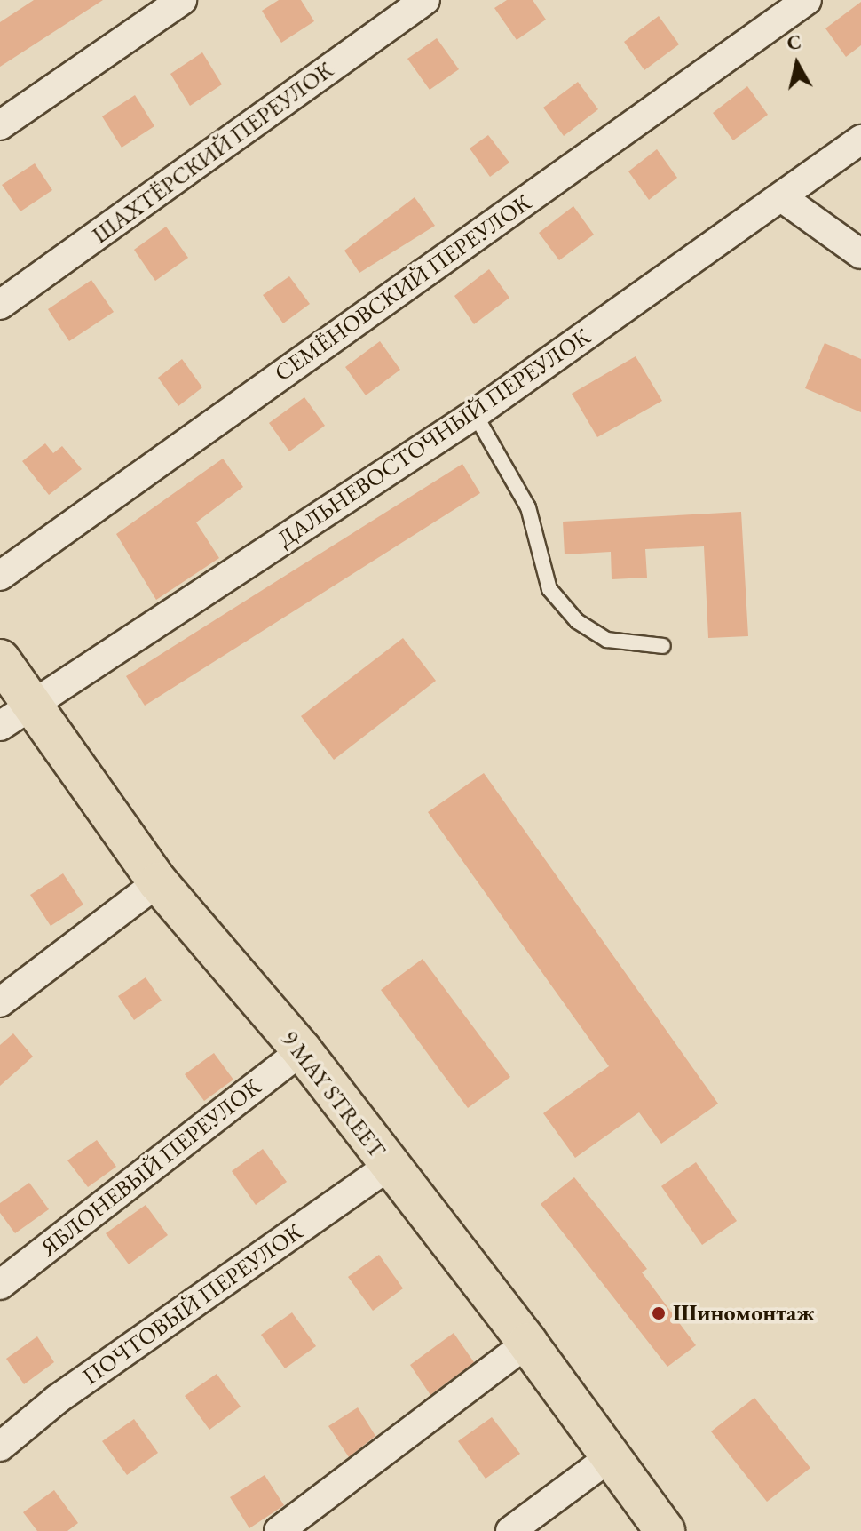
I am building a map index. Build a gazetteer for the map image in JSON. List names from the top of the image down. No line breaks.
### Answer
{"streets":{"main road":["9 MAY STREET"],"street":["ШАХТЁРСКИЙ ПЕРЕУЛОК","СЕМЁНОВСКИЙ ПЕРЕУЛОК","ДАЛЬНЕВОСТОЧНЫЙ ПЕРЕУЛОК","ЯБЛОНЕВЫЙ ПЕРЕУЛОК","ПОЧТОВЫЙ ПЕРЕУЛОК"]},"crossings":[["ДАЛЬНЕВОСТОЧНЫЙ ПЕРЕУЛОК","9 MAY STREET"],["9 MAY STREET","ЯБЛОНЕВЫЙ ПЕРЕУЛОК"],["9 MAY STREET","ПОЧТОВЫЙ ПЕРЕУЛОК"]],"places":["Шиномонтаж"],"north":"top"}
